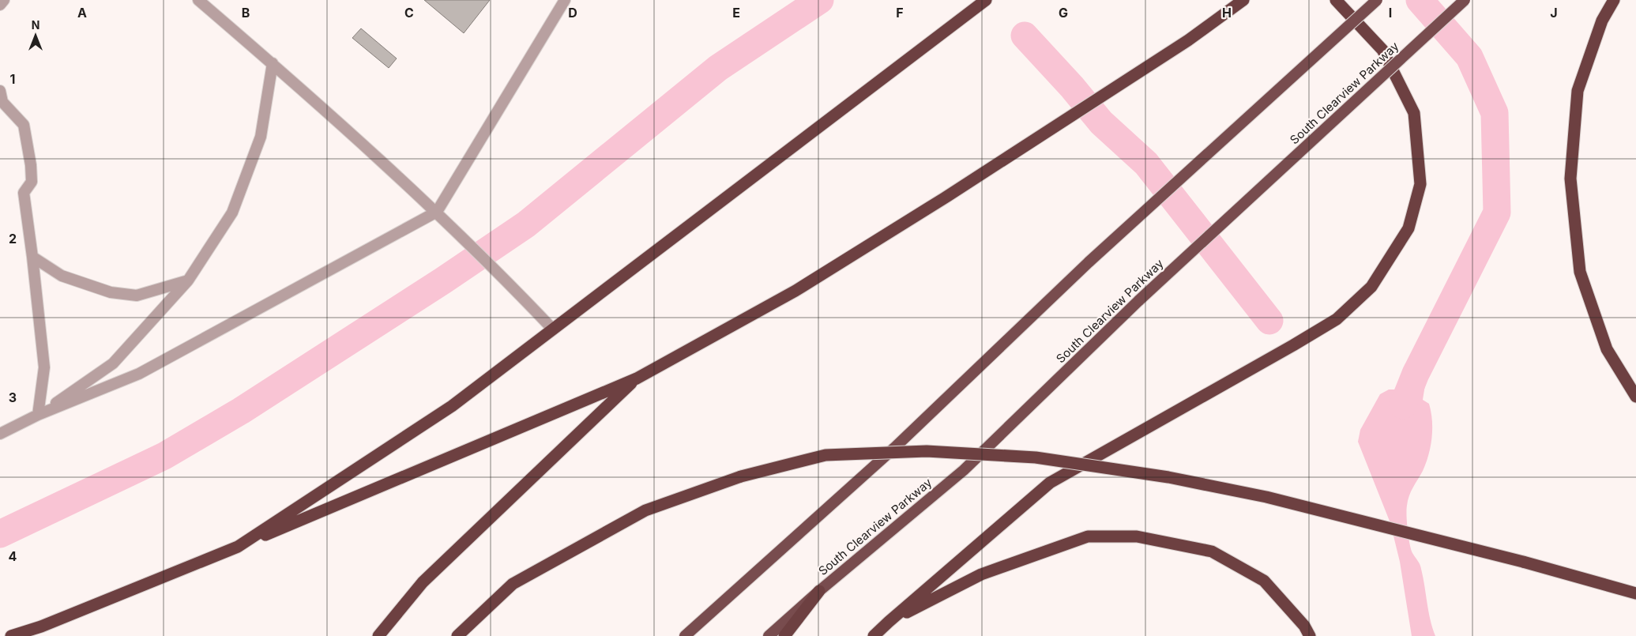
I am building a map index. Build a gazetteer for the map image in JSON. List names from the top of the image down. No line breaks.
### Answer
{"streets":{"highway":["South Clearview Parkway"]},"north":"top","grid":{"columns":["A","B","C","D","E","F","G","H","I","J"],"rows":["1","2","3","4"]}}
